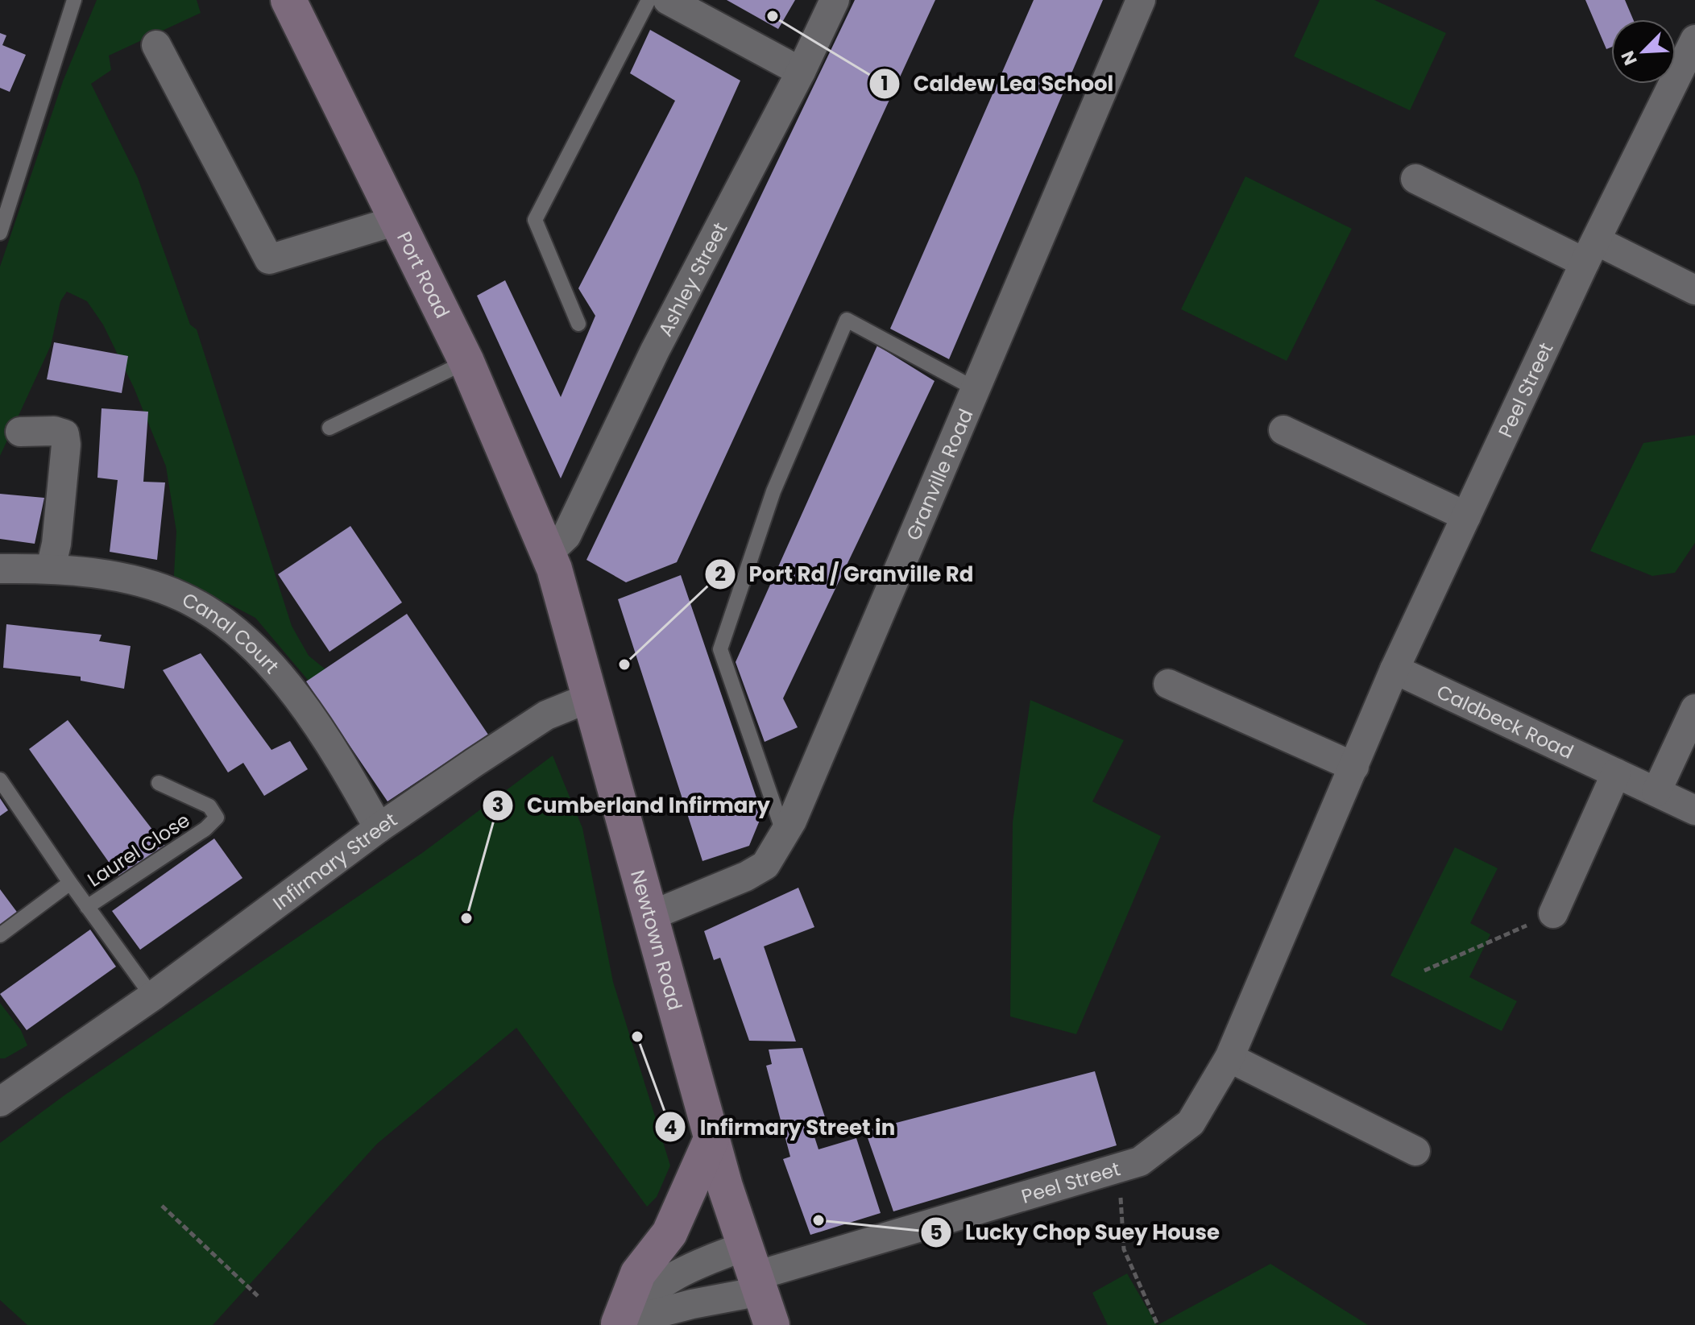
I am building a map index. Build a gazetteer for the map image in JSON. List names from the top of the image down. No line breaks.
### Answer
{"streets":{"main road":["Port Road","Newtown Road"],"street":["Ashley Street","Peel Street","Granville Road","Canal Court","Caldbeck Road","Infirmary Street"],"lane":["Laurel Close"]},"crossings":[["Port Road","Ashley Street"],["Port Road","Newtown Road"],["Ashley Street","Newtown Road"],["Peel Street","Caldbeck Road"],["Peel Street","Newtown Road"],["Granville Road","Newtown Road"],["Canal Court","Infirmary Street"],["Laurel Close","Infirmary Street"],["Infirmary Street","Newtown Road"]],"places":["Caldew Lea School","Port Rd / Granville Rd","Cumberland Infirmary","Infirmary Street in","Lucky Chop Suey House"],"north":"bottom left"}
